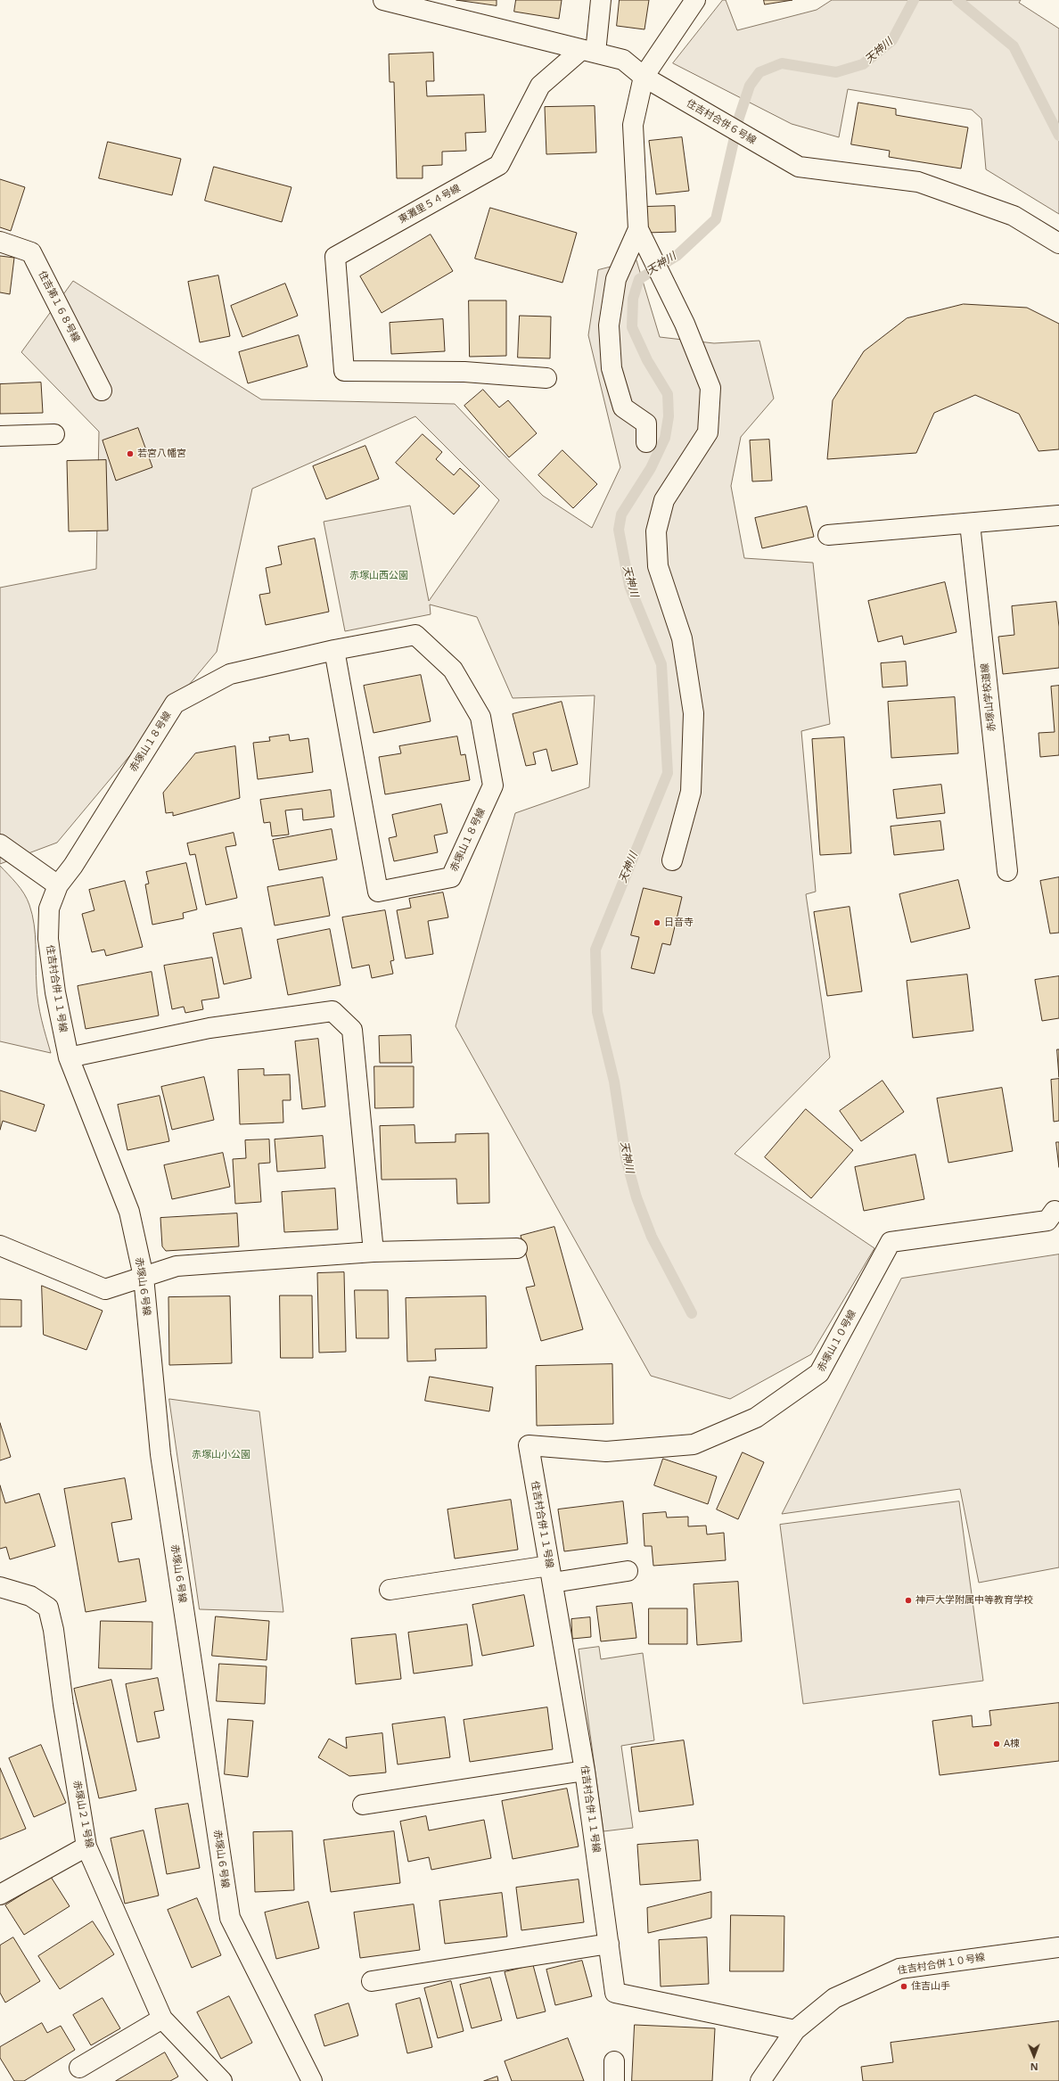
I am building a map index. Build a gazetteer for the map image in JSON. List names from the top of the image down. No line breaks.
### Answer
{"streets":{"street":["住吉村合併６号線","東灘里５４号線","住吉第１６８号線","赤塚山学校道線","赤塚山１８号線","住吉村合併１１号線","赤塚山６号線","赤塚山１０号線","赤塚山２１号線","住吉村合併１０号線"]},"crossings":[["住吉村合併６号線","東灘里５４号線"],["赤塚山１８号線","住吉村合併１１号線"],["住吉村合併１１号線","赤塚山６号線"],["住吉村合併１１号線","赤塚山１０号線"],["住吉村合併１１号線","住吉村合併１０号線"]],"water":["天神川"],"parks":["赤塚山西公園","赤塚山小公園"],"places":["若宮八幡宮","日音寺","神戸大学附属中等教育学校","A棟","住吉山手"],"north":"bottom"}
